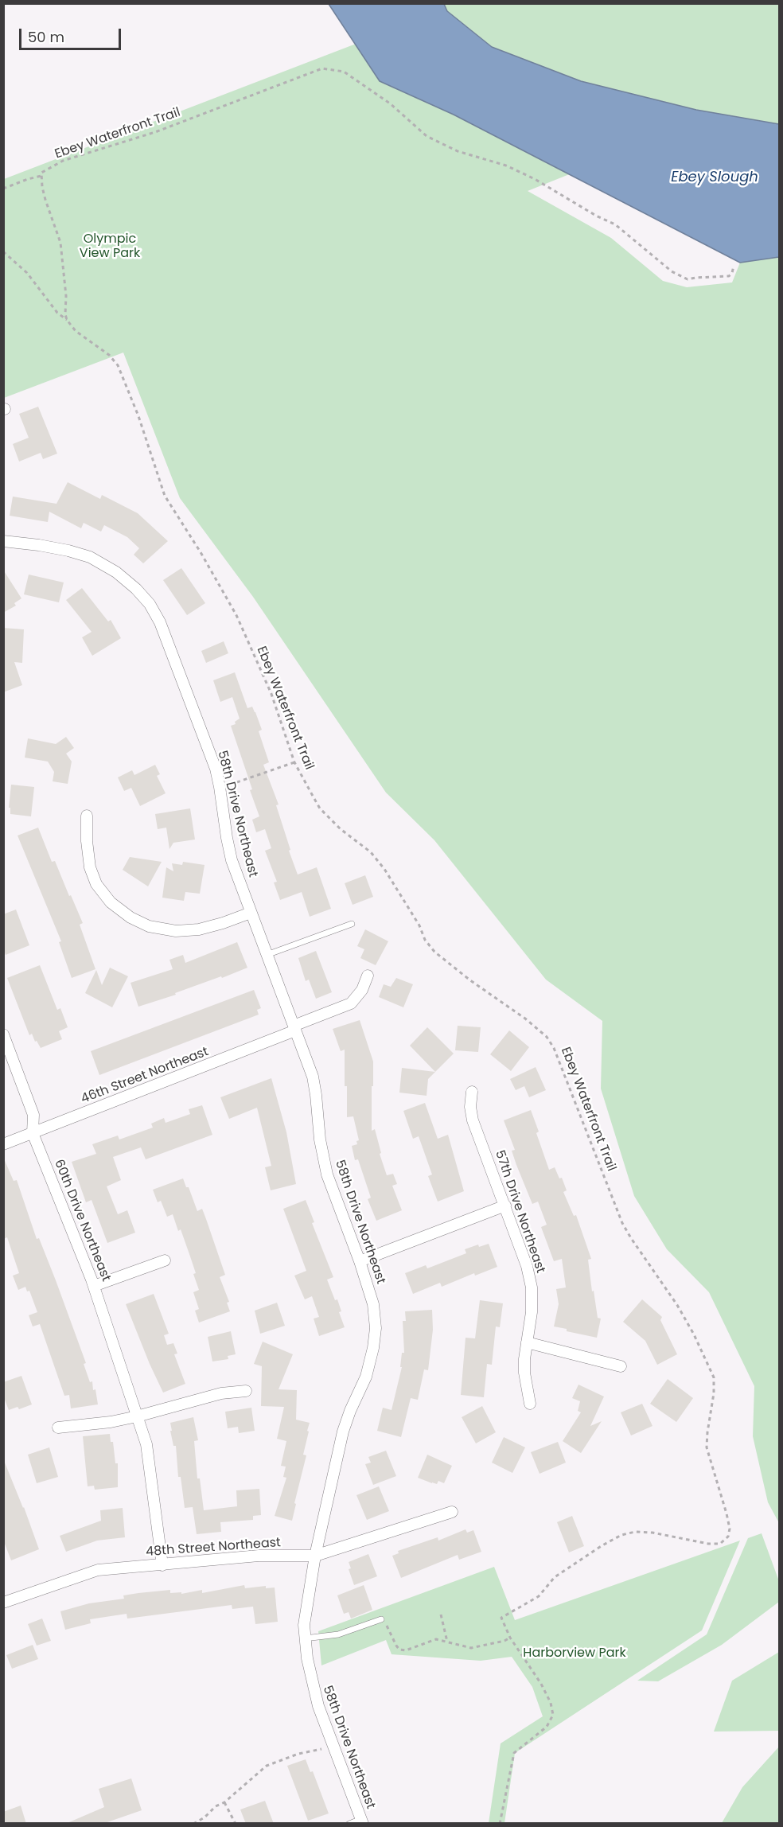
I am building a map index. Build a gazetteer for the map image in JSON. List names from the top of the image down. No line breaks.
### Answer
{"streets":{"street":["58th Drive Northeast","46th Street Northeast","57th Drive Northeast","60th Drive Northeast","48th Street Northeast"],"path":["Ebey Waterfront Trail"]},"crossings":[["58th Drive Northeast","46th Street Northeast"],["58th Drive Northeast","48th Street Northeast"],["46th Street Northeast","60th Drive Northeast"],["60th Drive Northeast","48th Street Northeast"]],"water":["Ebey Slough"],"parks":["Olympic View Park","Harborview Park"],"scale_bar":"50 m"}
